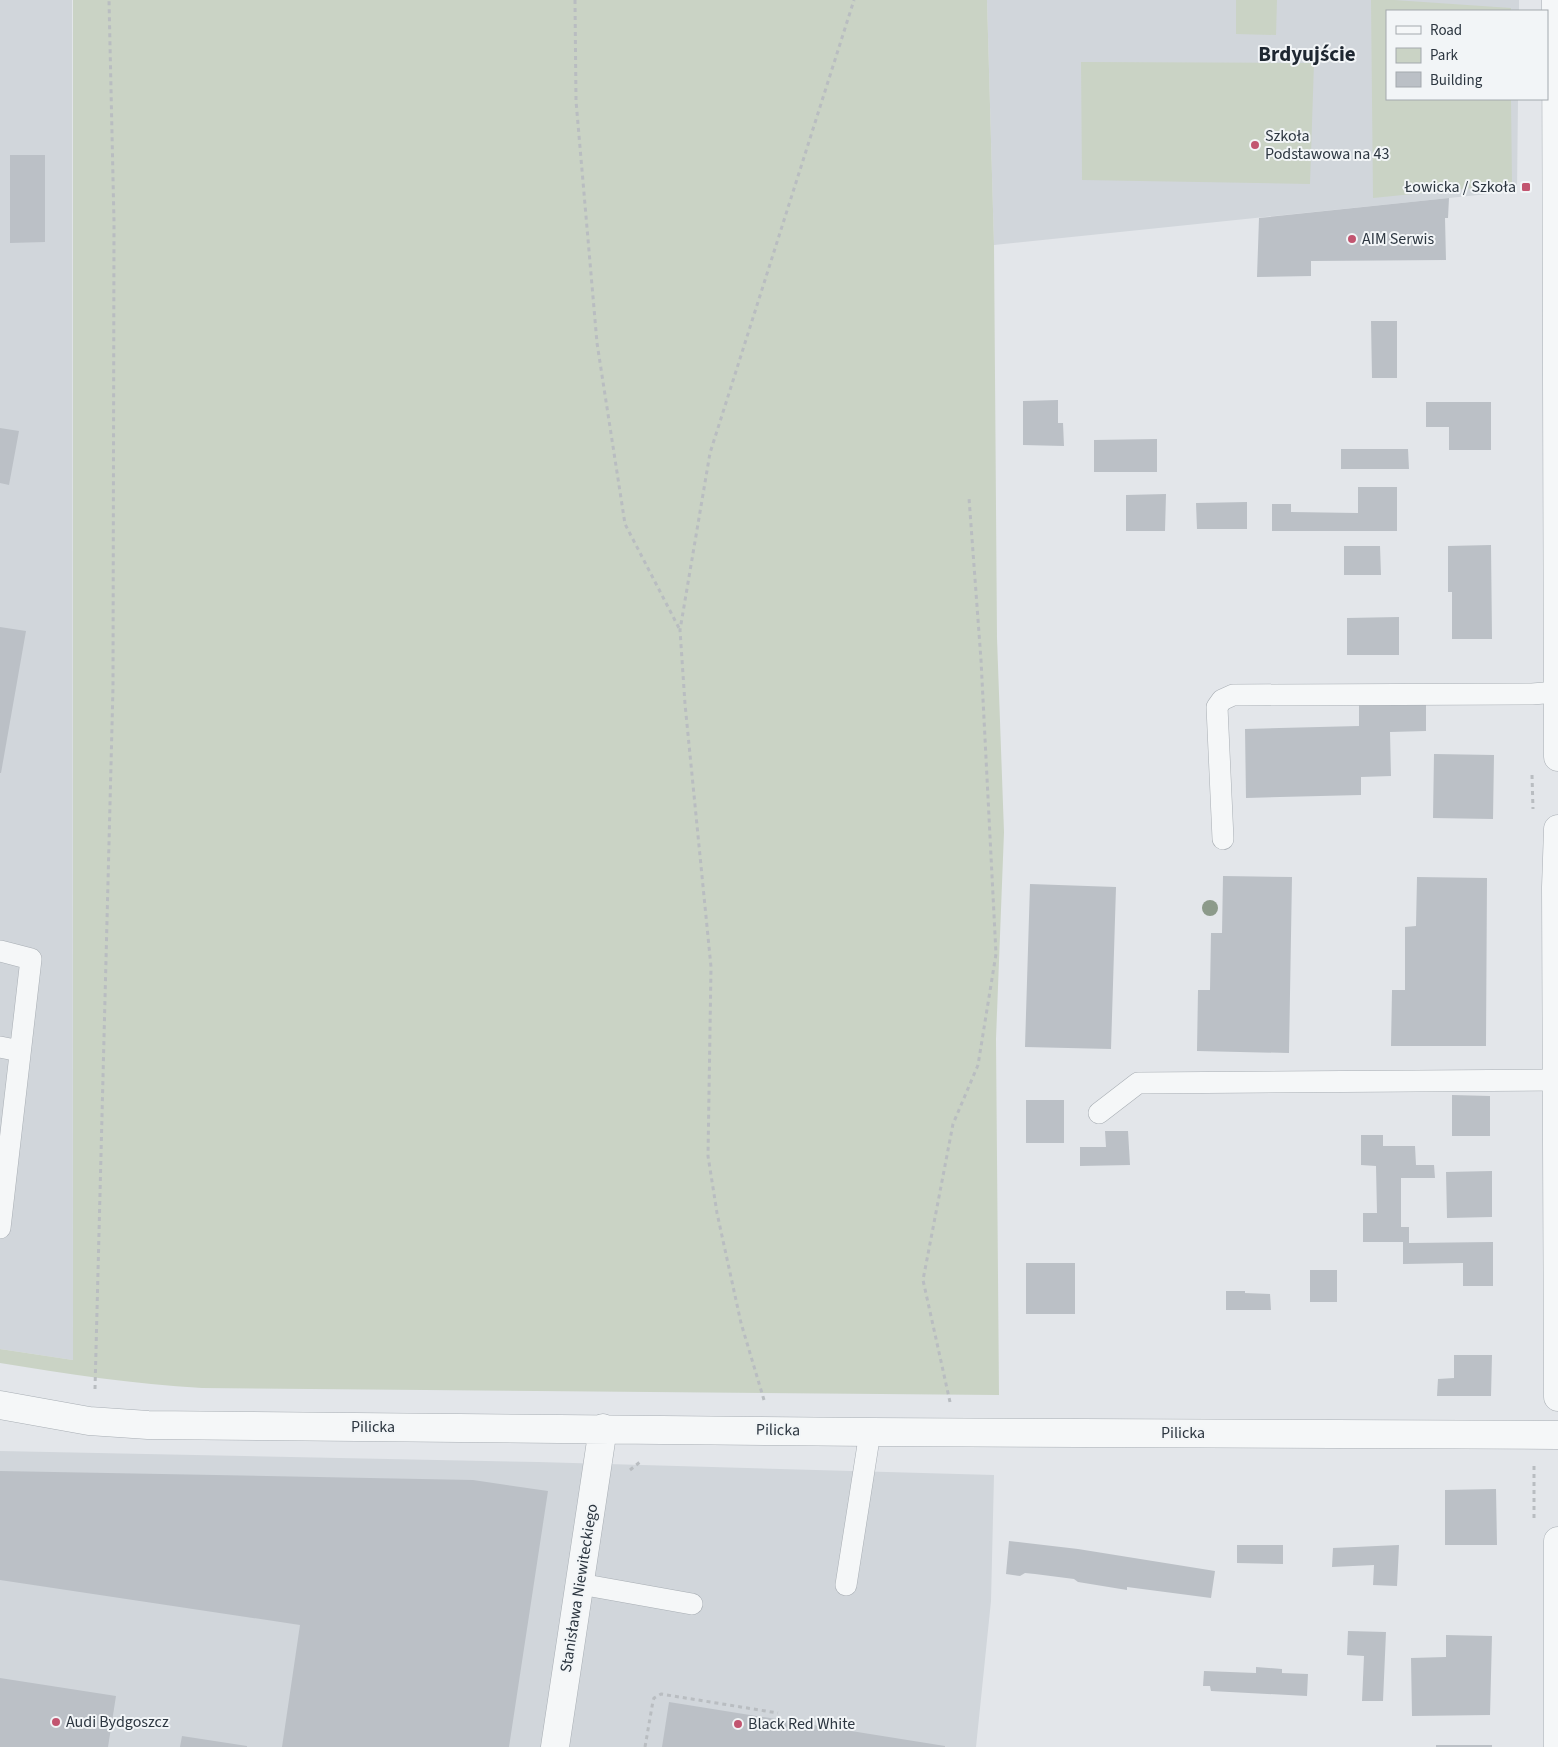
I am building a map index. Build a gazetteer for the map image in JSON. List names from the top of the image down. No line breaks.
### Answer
{"streets":{"street":["Pilicka","Stanisława Niewiteckiego"]},"crossings":[["Pilicka","Stanisława Niewiteckiego"]],"districts":["Brdyujście"],"places":{"other":["Szkoła Podstawowa na 43","AIM Serwis","Audi Bydgoszcz","Black Red White"],"transit":["Łowicka / Szkoła"]},"legend":["Road","Park","Building"]}
